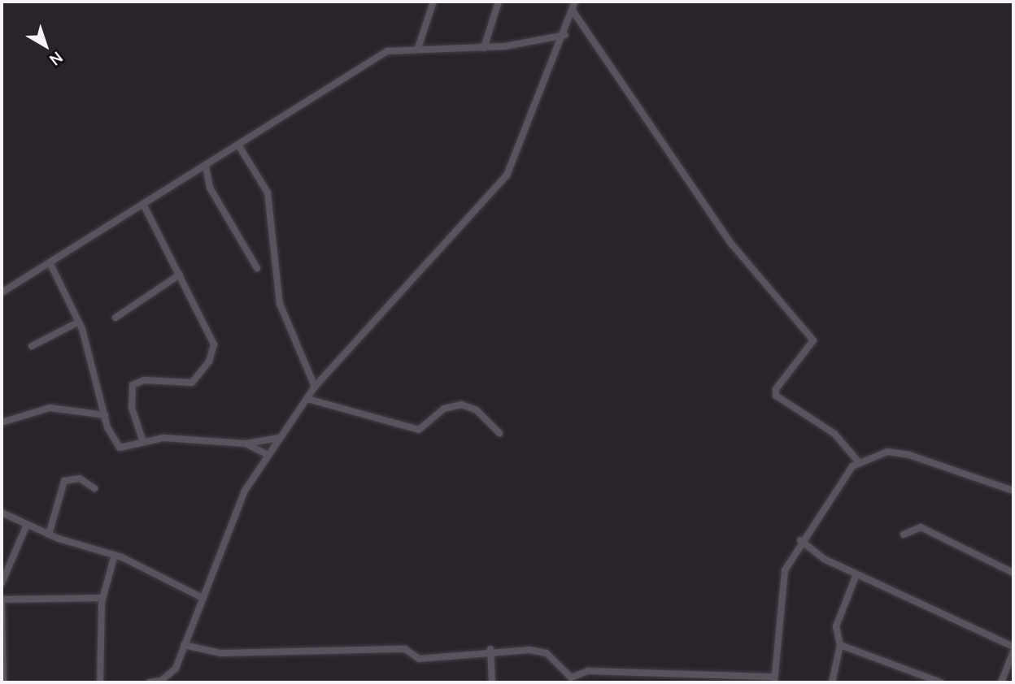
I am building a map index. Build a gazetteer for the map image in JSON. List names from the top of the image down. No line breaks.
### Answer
{"north":"bottom right"}
